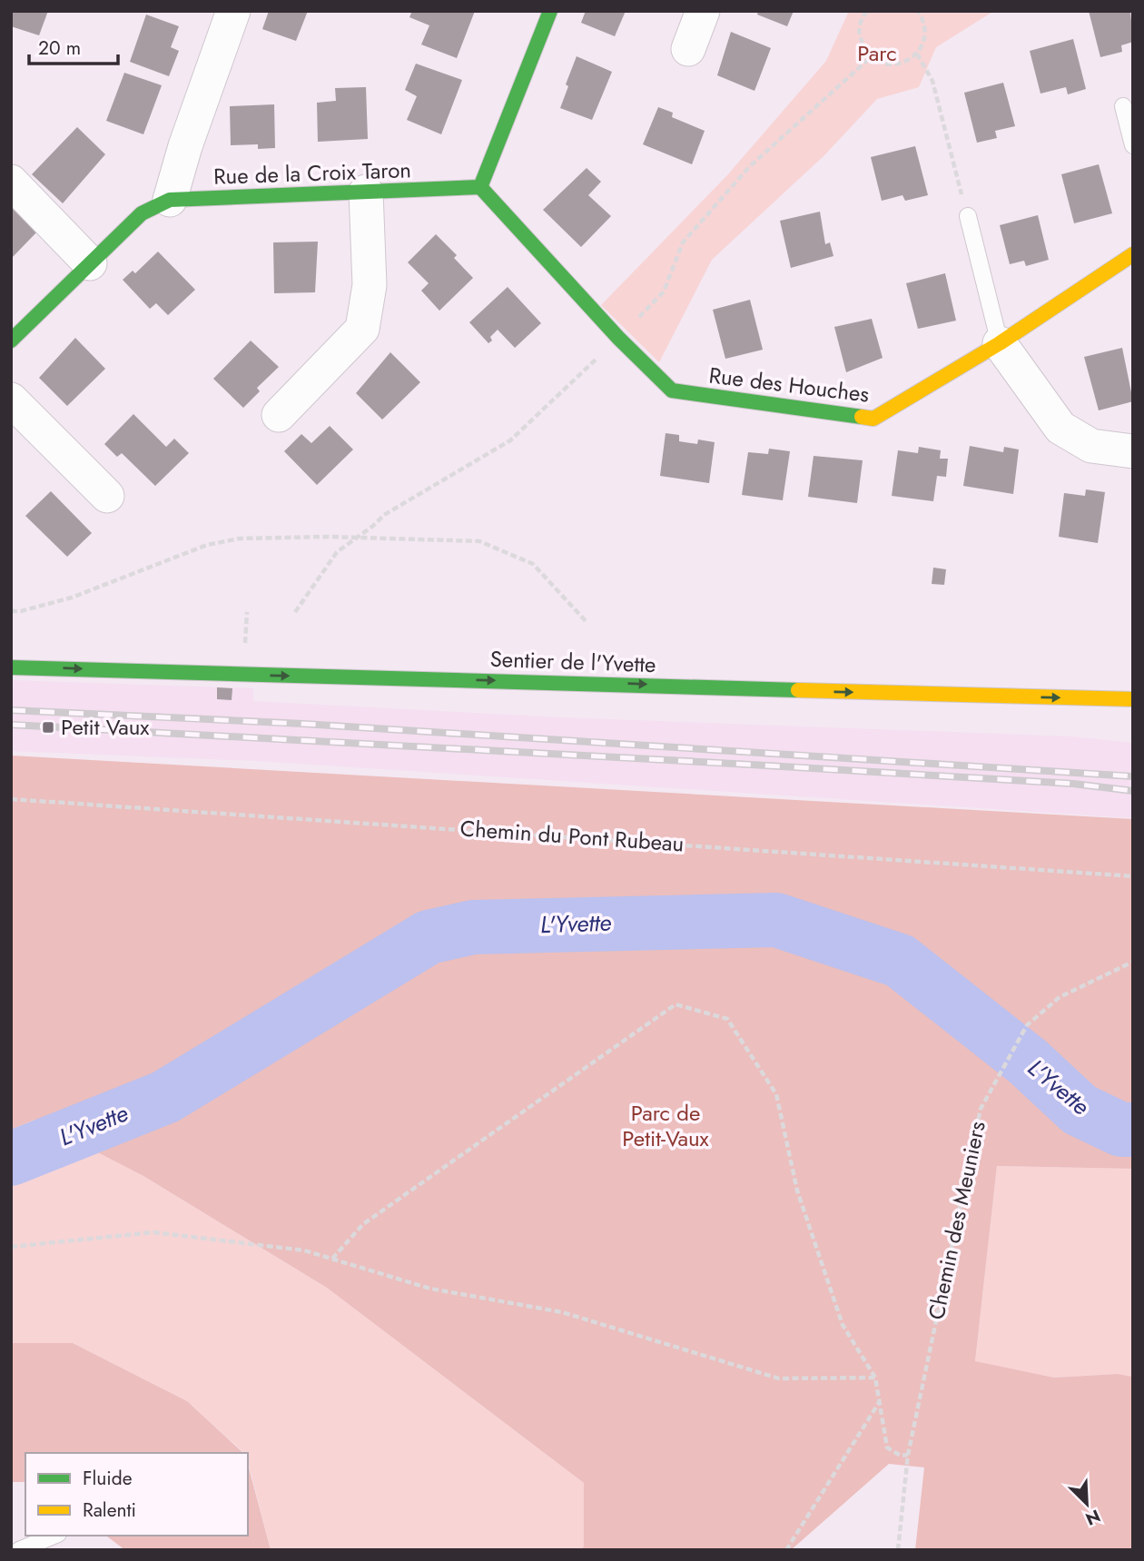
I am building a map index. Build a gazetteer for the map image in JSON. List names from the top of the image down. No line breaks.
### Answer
{"streets":{"street":["Rue de la Croix Taron","Rue des Houches","Sentier de l'Yvette"],"path":["Chemin du Pont Rubeau","Chemin des Meuniers"]},"crossings":[["Rue de la Croix Taron","Rue des Houches"]],"one_way":["Sentier de l'Yvette"],"water":["L'Yvette"],"parks":["Parc","Parc de Petit-Vaux"],"places":{"transit":["Petit Vaux"]},"legend":["Fluide","Ralenti"],"scale_bar":"20 m","north":"bottom right"}
